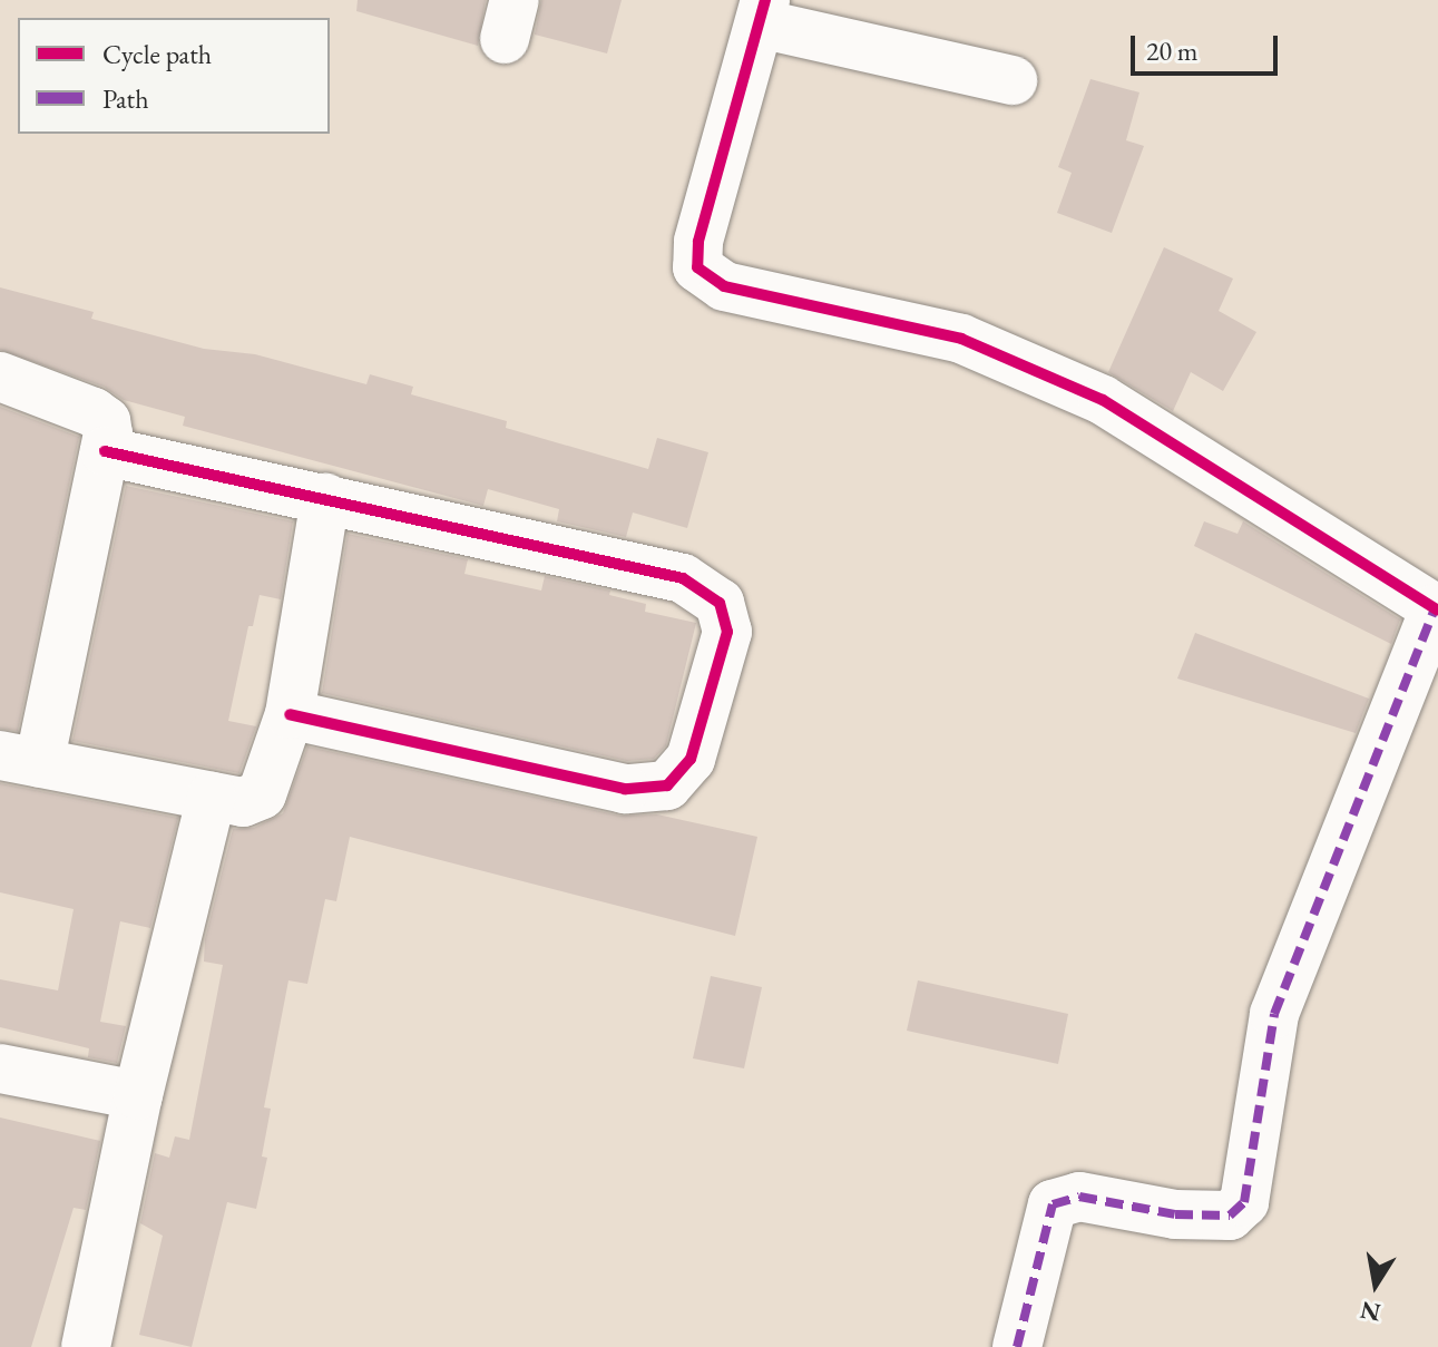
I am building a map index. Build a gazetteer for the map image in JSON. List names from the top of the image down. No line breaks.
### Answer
{"legend":["Cycle path","Path"],"scale_bar":"20 m","north":"bottom"}
